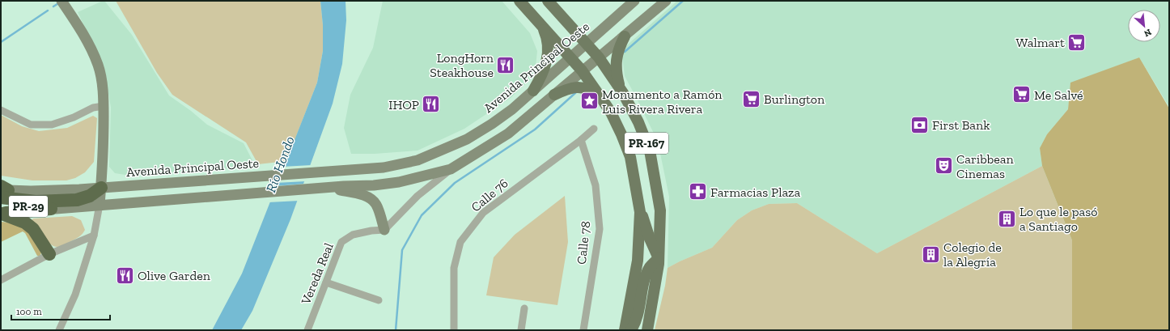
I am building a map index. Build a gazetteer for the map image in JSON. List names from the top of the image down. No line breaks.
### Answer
{"streets":{"main road":["Avenida Principal Oeste","PR-167","PR-29"],"street":["Calle 76","Calle 78","Vereda Real"]},"crossings":[["Avenida Principal Oeste","PR-167"],["PR-167","PR-29"],["Calle 76","Calle 78"]],"water":["Río Hondo"],"places":{"supermarket":["Walmart","Me Salvé","Burlington"],"restaurant":["LongHorn Steakhouse","IHOP","Olive Garden"],"place":["Monumento a Ramón Luis Rivera Rivera"],"bank":["First Bank"],"theatre":["Caribbean Cinemas"],"pharmacy":["Farmacias Plaza"],"building":["Lo que le pasó a Santiago","Colegio de la Alegría"]},"scale_bar":"100 m","north":"bottom right"}
